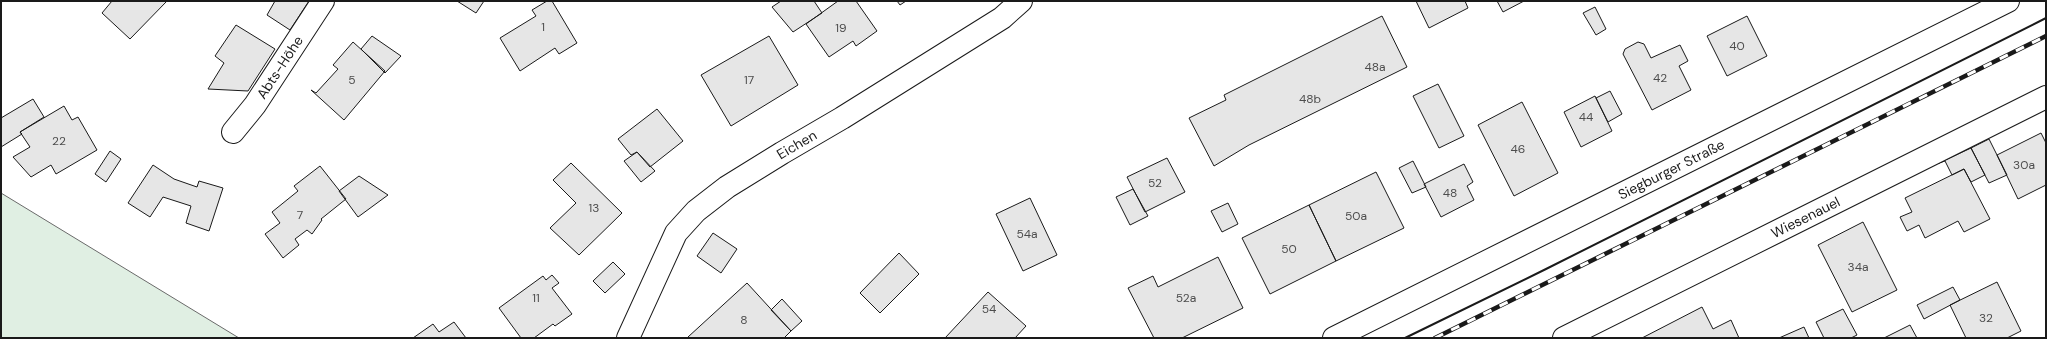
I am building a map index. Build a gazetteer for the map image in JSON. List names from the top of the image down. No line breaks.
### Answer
{"streets":{"street":["Abts-Höhe","Eichen","Siegburger Straße","Wiesenauel"]},"house_numbers":["1","19","40","48a","42","5","17","48b","44","22","46","30a","52","48","13","7","50a","54a","50","34a","11","52a","54","32","8"]}
